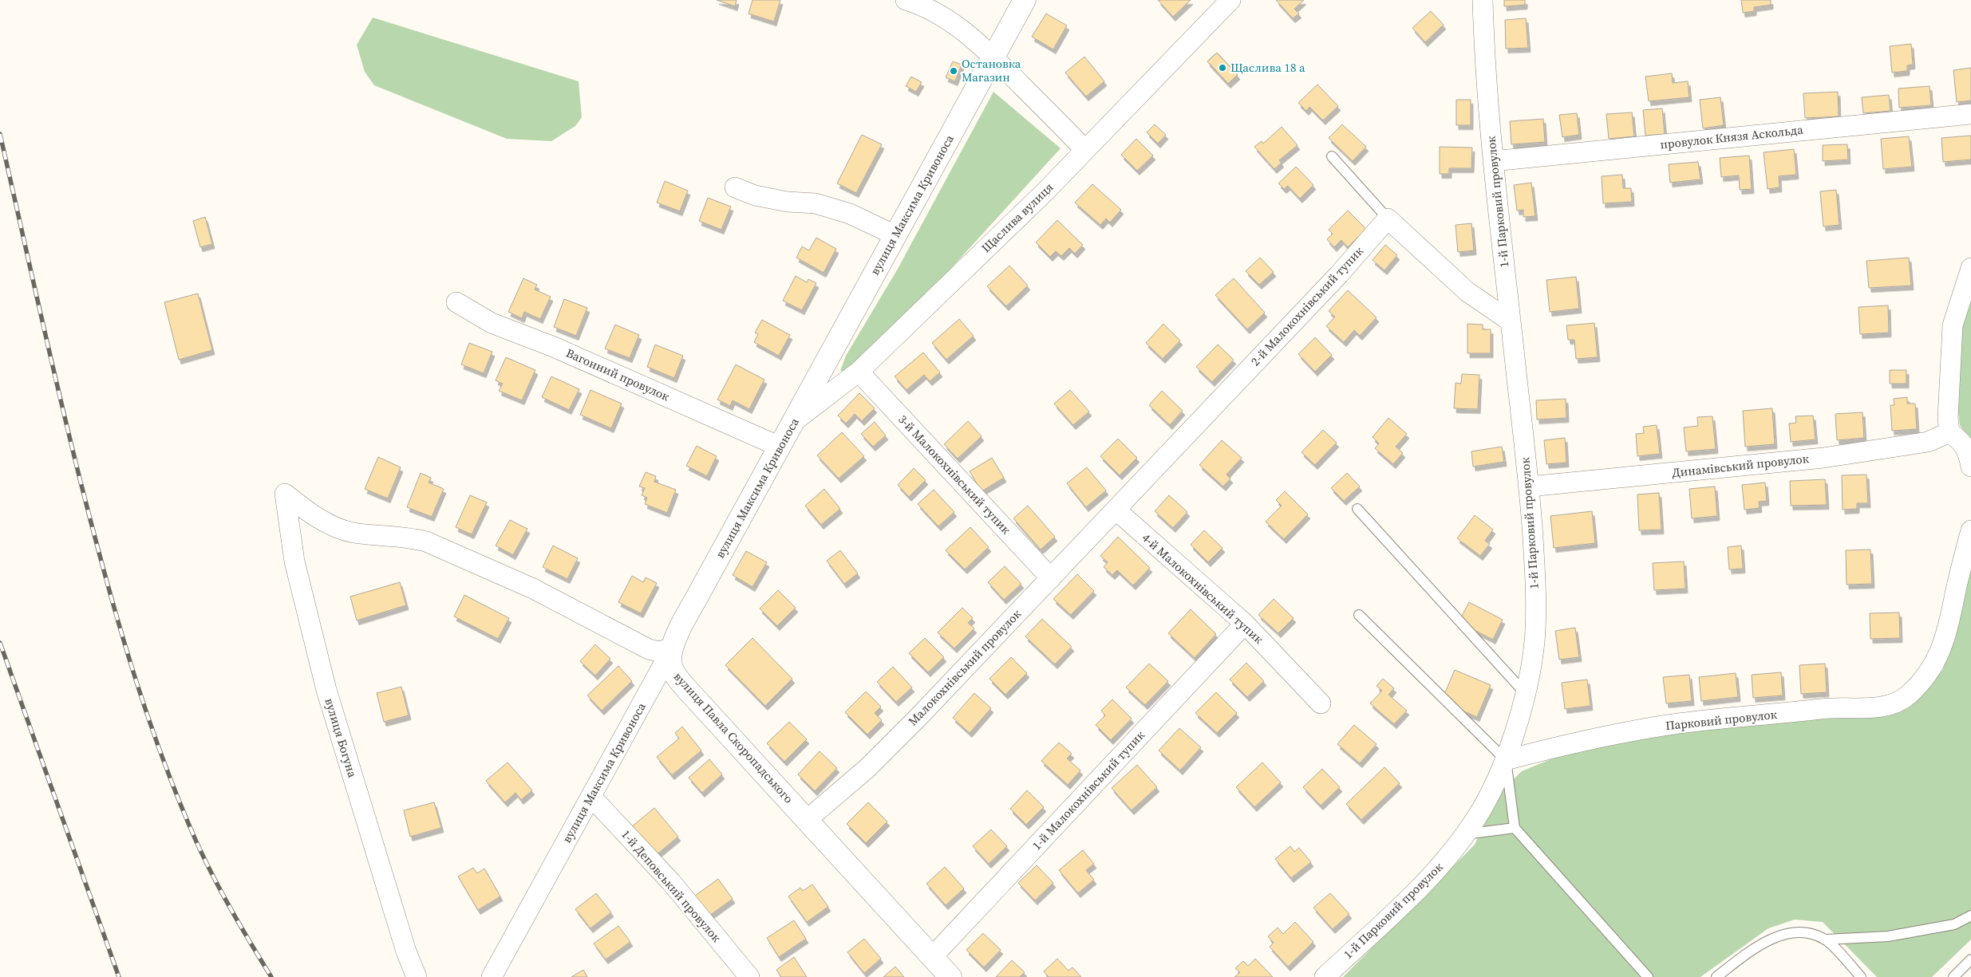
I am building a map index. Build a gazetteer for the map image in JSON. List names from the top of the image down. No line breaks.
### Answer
{"streets":{"street":["провулок Князя Аскольда","1-й Парковий провулок","вулиця Максима Кривоноса","Щаслива вулиця","2-й Малокохнівський тупик","Вагонний провулок","Динамівський провулок","3-й Малокохнівський тупик","4-й Малокохнівський тупик","Малокохнівський провулок","Парковий провулок","вулиця Богуна","вулиця Павла Скоропадського","1-й Малокохнівський тупик","1-й Деповський провулок"]},"crossings":[["провулок Князя Аскольда","1-й Парковий провулок"],["1-й Парковий провулок","Динамівський провулок"],["1-й Парковий провулок","Парковий провулок"],["вулиця Максима Кривоноса","Щаслива вулиця"],["вулиця Максима Кривоноса","Вагонний провулок"],["вулиця Максима Кривоноса","вулиця Богуна"],["вулиця Максима Кривоноса","вулиця Павла Скоропадського"],["вулиця Максима Кривоноса","1-й Деповський провулок"],["Щаслива вулиця","3-й Малокохнівський тупик"],["2-й Малокохнівський тупик","4-й Малокохнівський тупик"],["2-й Малокохнівський тупик","Малокохнівський провулок"],["3-й Малокохнівський тупик","Малокохнівський провулок"],["4-й Малокохнівський тупик","Малокохнівський провулок"],["4-й Малокохнівський тупик","1-й Малокохнівський тупик"],["Малокохнівський провулок","вулиця Павла Скоропадського"],["вулиця Богуна","вулиця Павла Скоропадського"],["вулиця Павла Скоропадського","1-й Малокохнівський тупик"]],"places":["Щаслива 18 а","Остановка Магазин"]}
